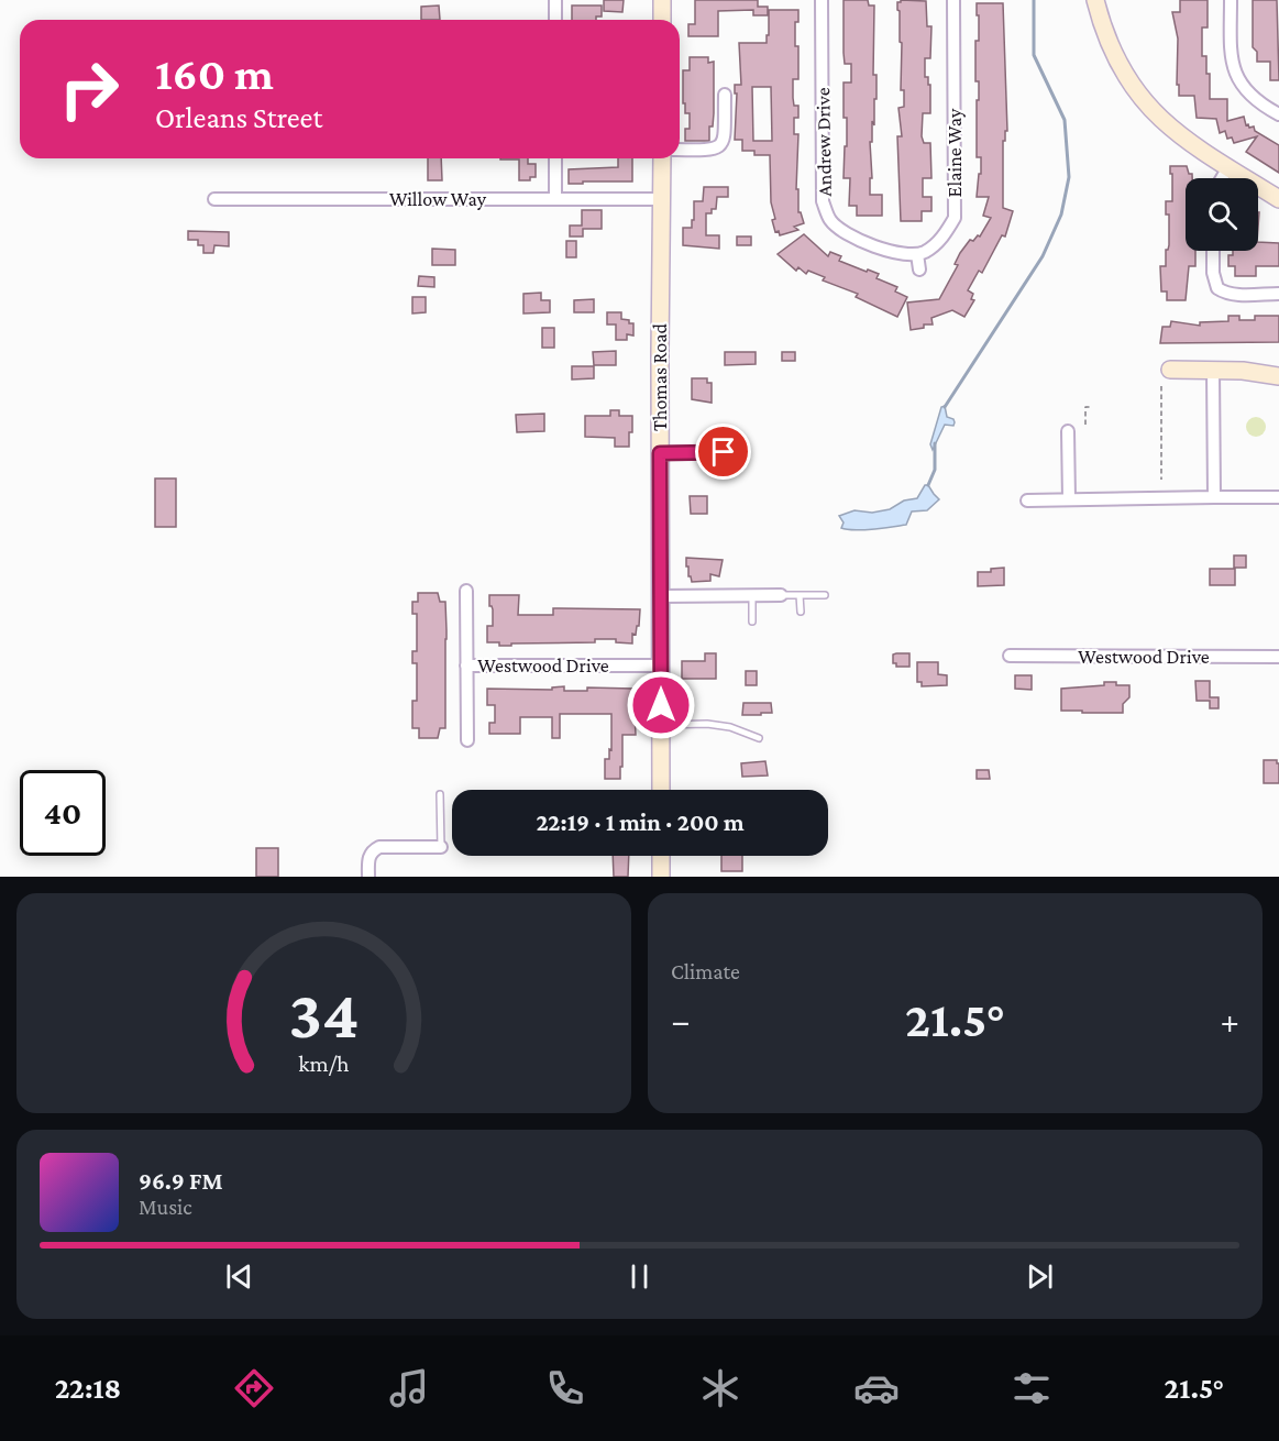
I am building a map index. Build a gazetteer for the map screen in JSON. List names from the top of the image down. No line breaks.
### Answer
{"streets":{"street":["Andrew Drive","Elaine Way","Willow Way","Thomas Road","Westwood Drive"]},"crossings":[["Andrew Drive","Elaine Way"],["Willow Way","Thomas Road"],["Thomas Road","Westwood Drive"]],"page":{"turn":["160 m","Orleans Street"],"limit":"40","trip":"22:19 · 1 min · 200 m","tile":"Climate","heat":["−","21.5°","+"],"song":["96.9 FM","Music"],"tabs":["22:18","21.5°"],"gauge":["34","km/h"]}}
